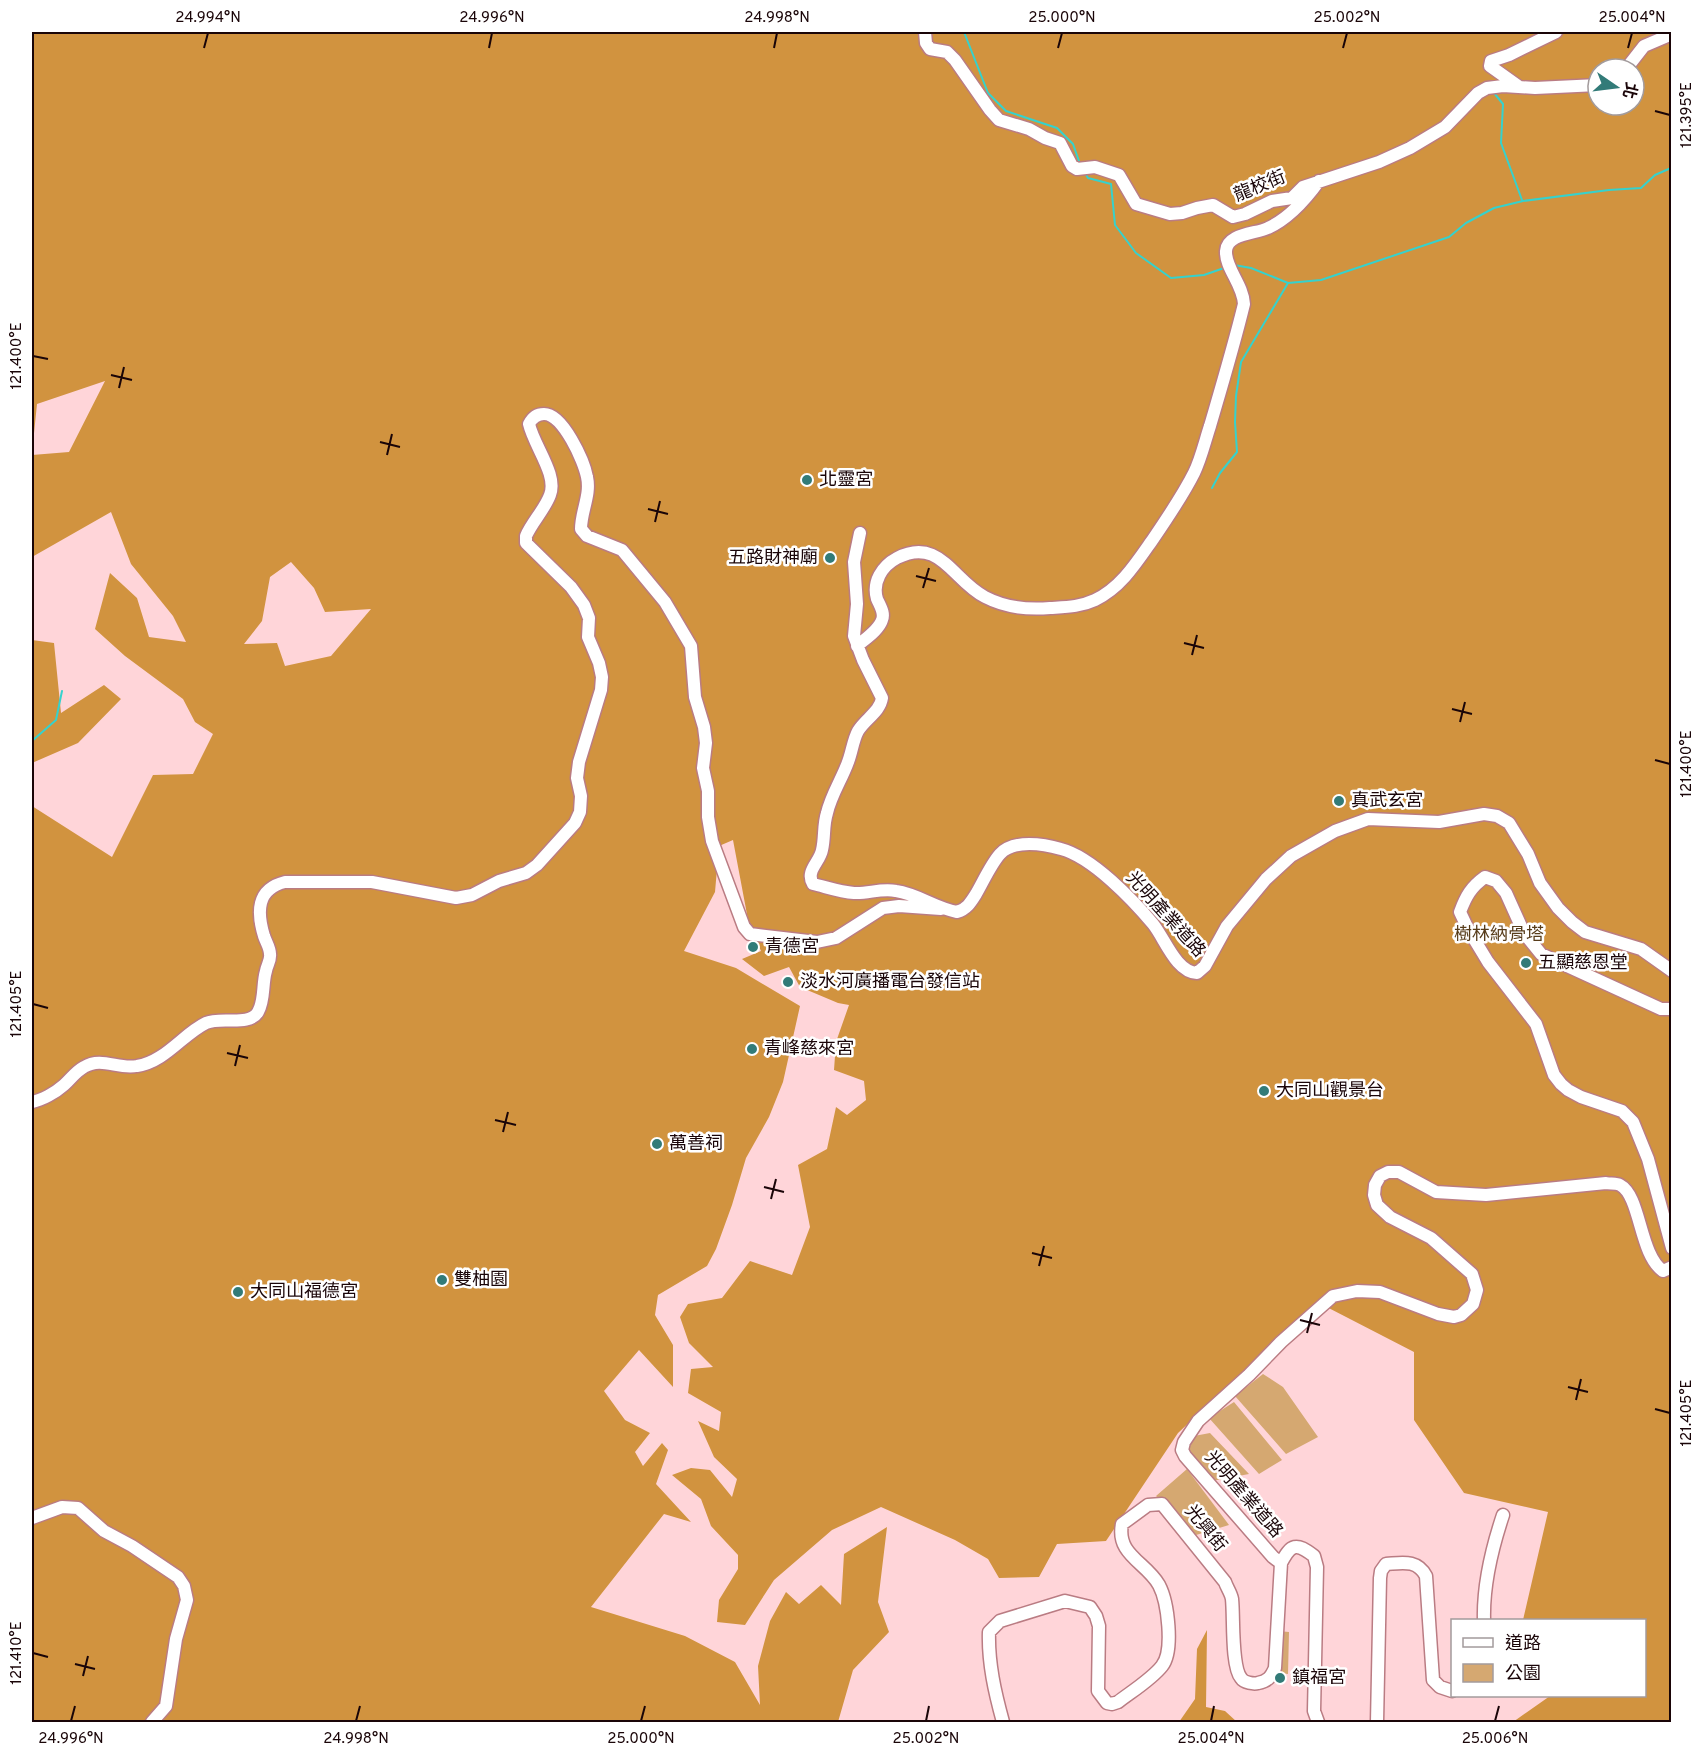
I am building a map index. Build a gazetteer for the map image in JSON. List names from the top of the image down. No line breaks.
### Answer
{"streets":{"street":["龍校街","光明產業道路","光興街"]},"crossings":[["光明產業道路","光興街"]],"parks":["樹林納骨塔"],"places":["北靈宮","五路財神廟","真武玄宮","青德宮","五顯慈恩堂","淡水河廣播電台發信站","青峰慈來宮","大同山觀景台","萬善祠","雙柚園","大同山福德宮","鎮福宮"],"legend":["道路","公園"],"north":"right","coordinates":["24.994°N","24.996°N","24.998°N","25.000°N","25.002°N","25.004°N","121.395°E","121.400°E","121.405°E","121.410°E","25.006°N"]}
